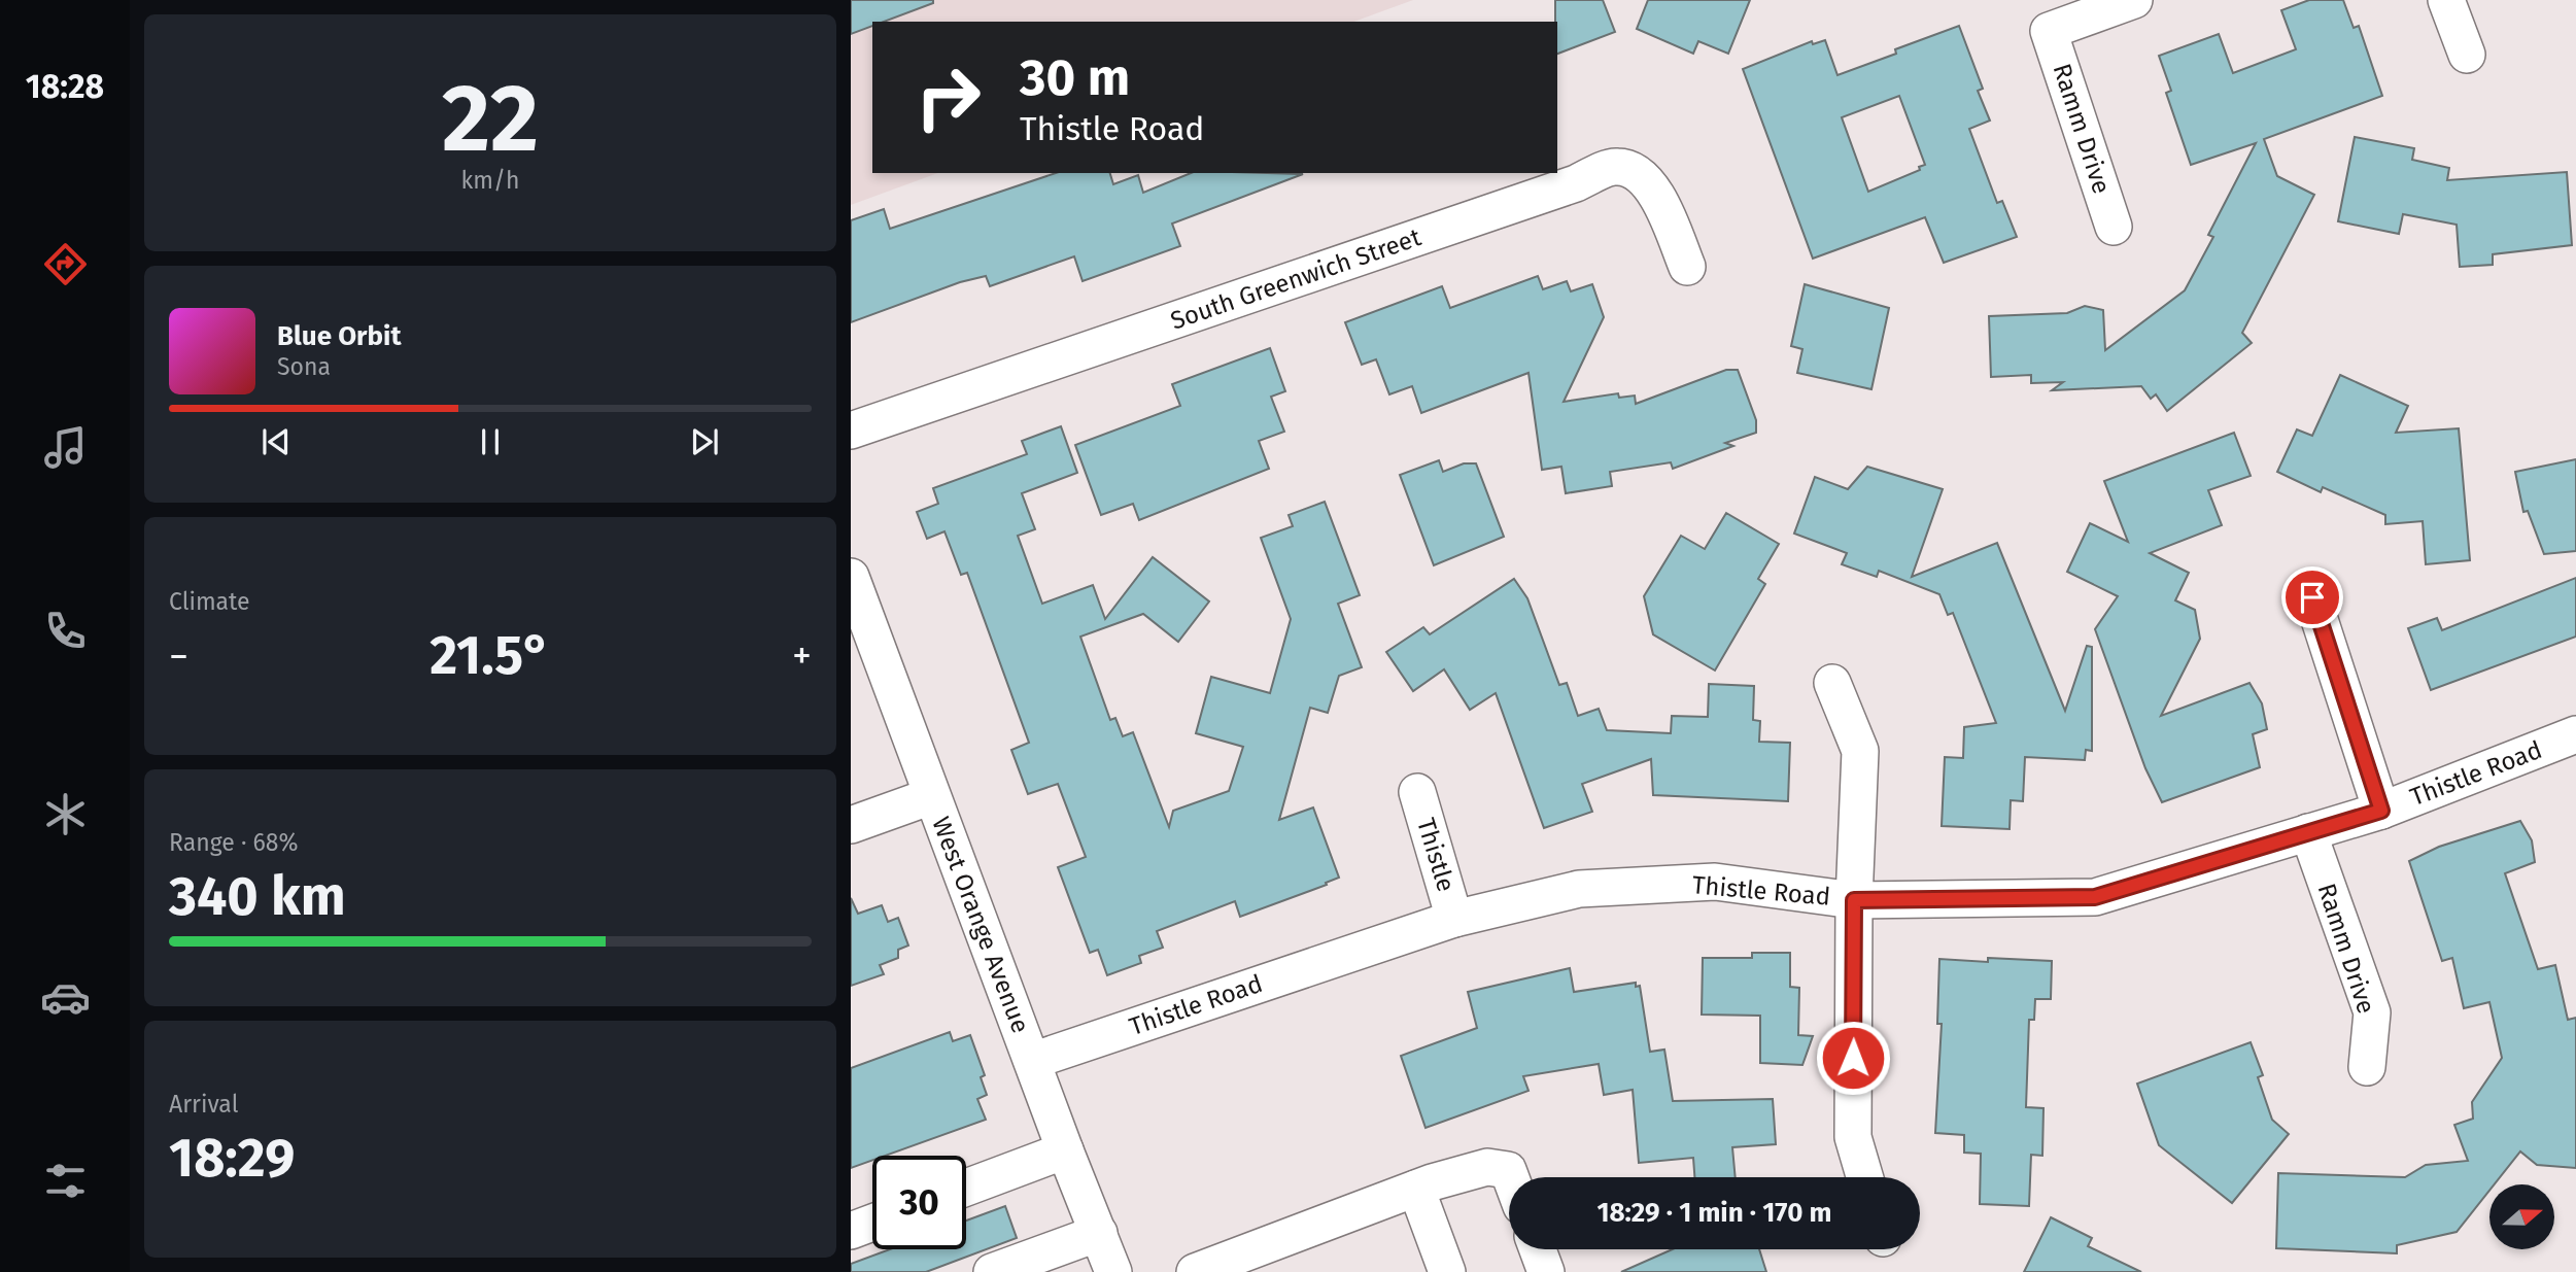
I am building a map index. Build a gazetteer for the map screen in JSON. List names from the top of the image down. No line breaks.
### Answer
{"streets":{"street":["Ramm Drive","South Greenwich Street","Thistle Road","Thistle","West Orange Avenue"]},"crossings":[["Ramm Drive","Thistle Road"],["Thistle Road","Thistle"],["Thistle Road","West Orange Avenue"]],"north":"right","page":{"tabs":"18:28","tile":[["22","km/h"],"Climate",["Range · 68%","340 km"],["Arrival","18:29"]],"turn":["30 m","Thistle Road"],"song":["Blue Orbit","Sona"],"heat":["−","21.5°","+"],"limit":"30","trip":"18:29 · 1 min · 170 m"}}
